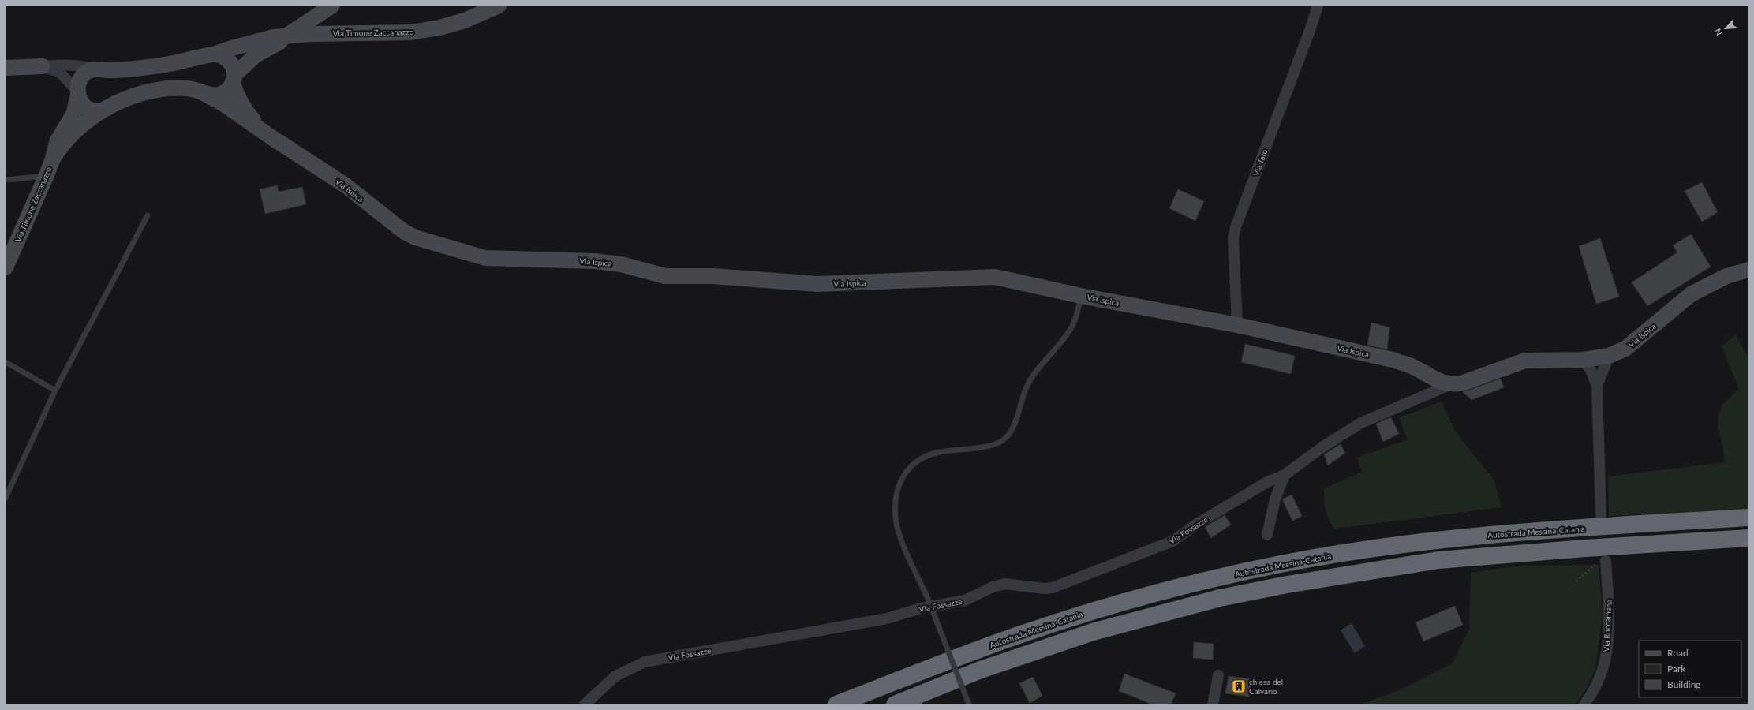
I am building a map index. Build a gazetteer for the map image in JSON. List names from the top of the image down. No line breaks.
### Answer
{"streets":{"highway":["Autostrada Messina-Catania"],"street":["Via Timone Zaccanazzo","Via Taro","Via Ispica","Via Fossazze","Via Roccamena"]},"crossings":[["Via Taro","Via Ispica"],["Via Ispica","Via Fossazze"]],"places":{"building":["chiesa del Calvario"]},"legend":["Road","Park","Building"],"north":"bottom left"}
